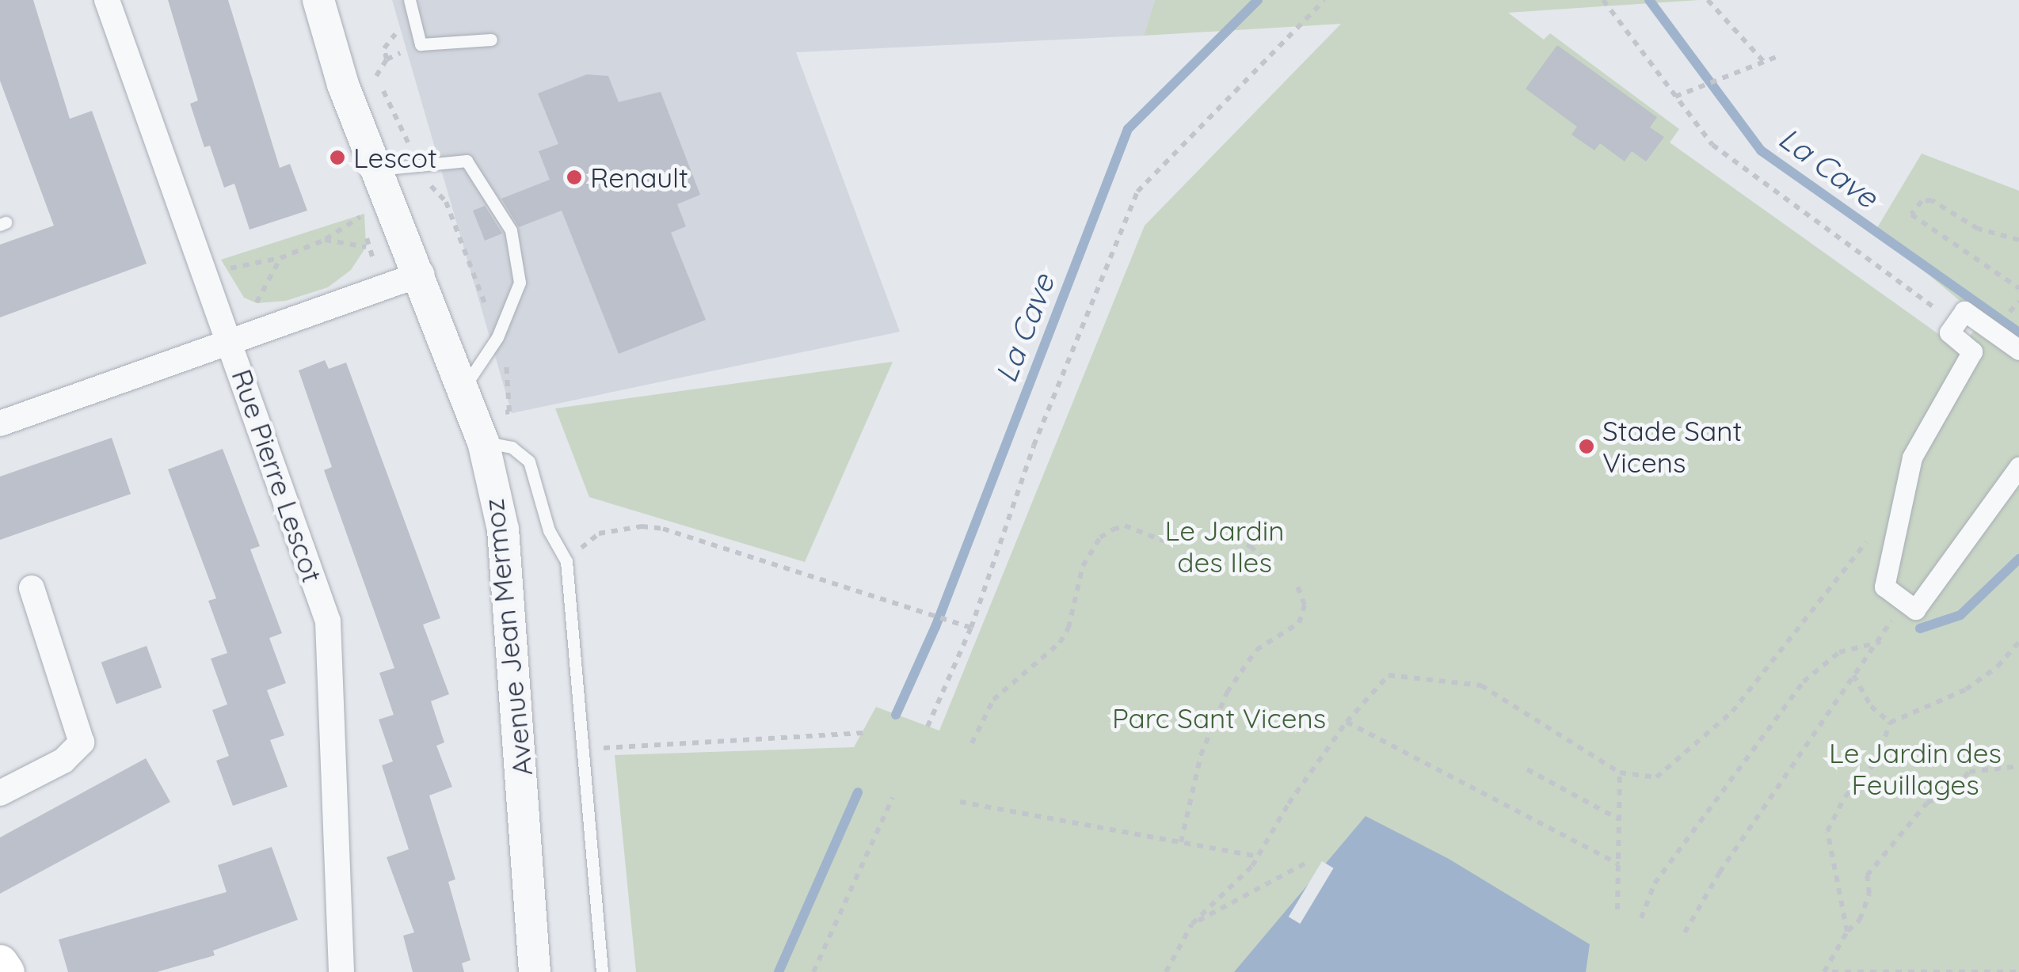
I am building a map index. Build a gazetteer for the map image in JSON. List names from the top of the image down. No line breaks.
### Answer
{"streets":{"street":["Rue Pierre Lescot","Avenue Jean Mermoz"]},"water":["La Cave"],"parks":["Le Jardin des Iles","Parc Sant Vicens","Le Jardin des Feuillages"],"places":["Lescot","Renault","Stade Sant Vicens"]}
